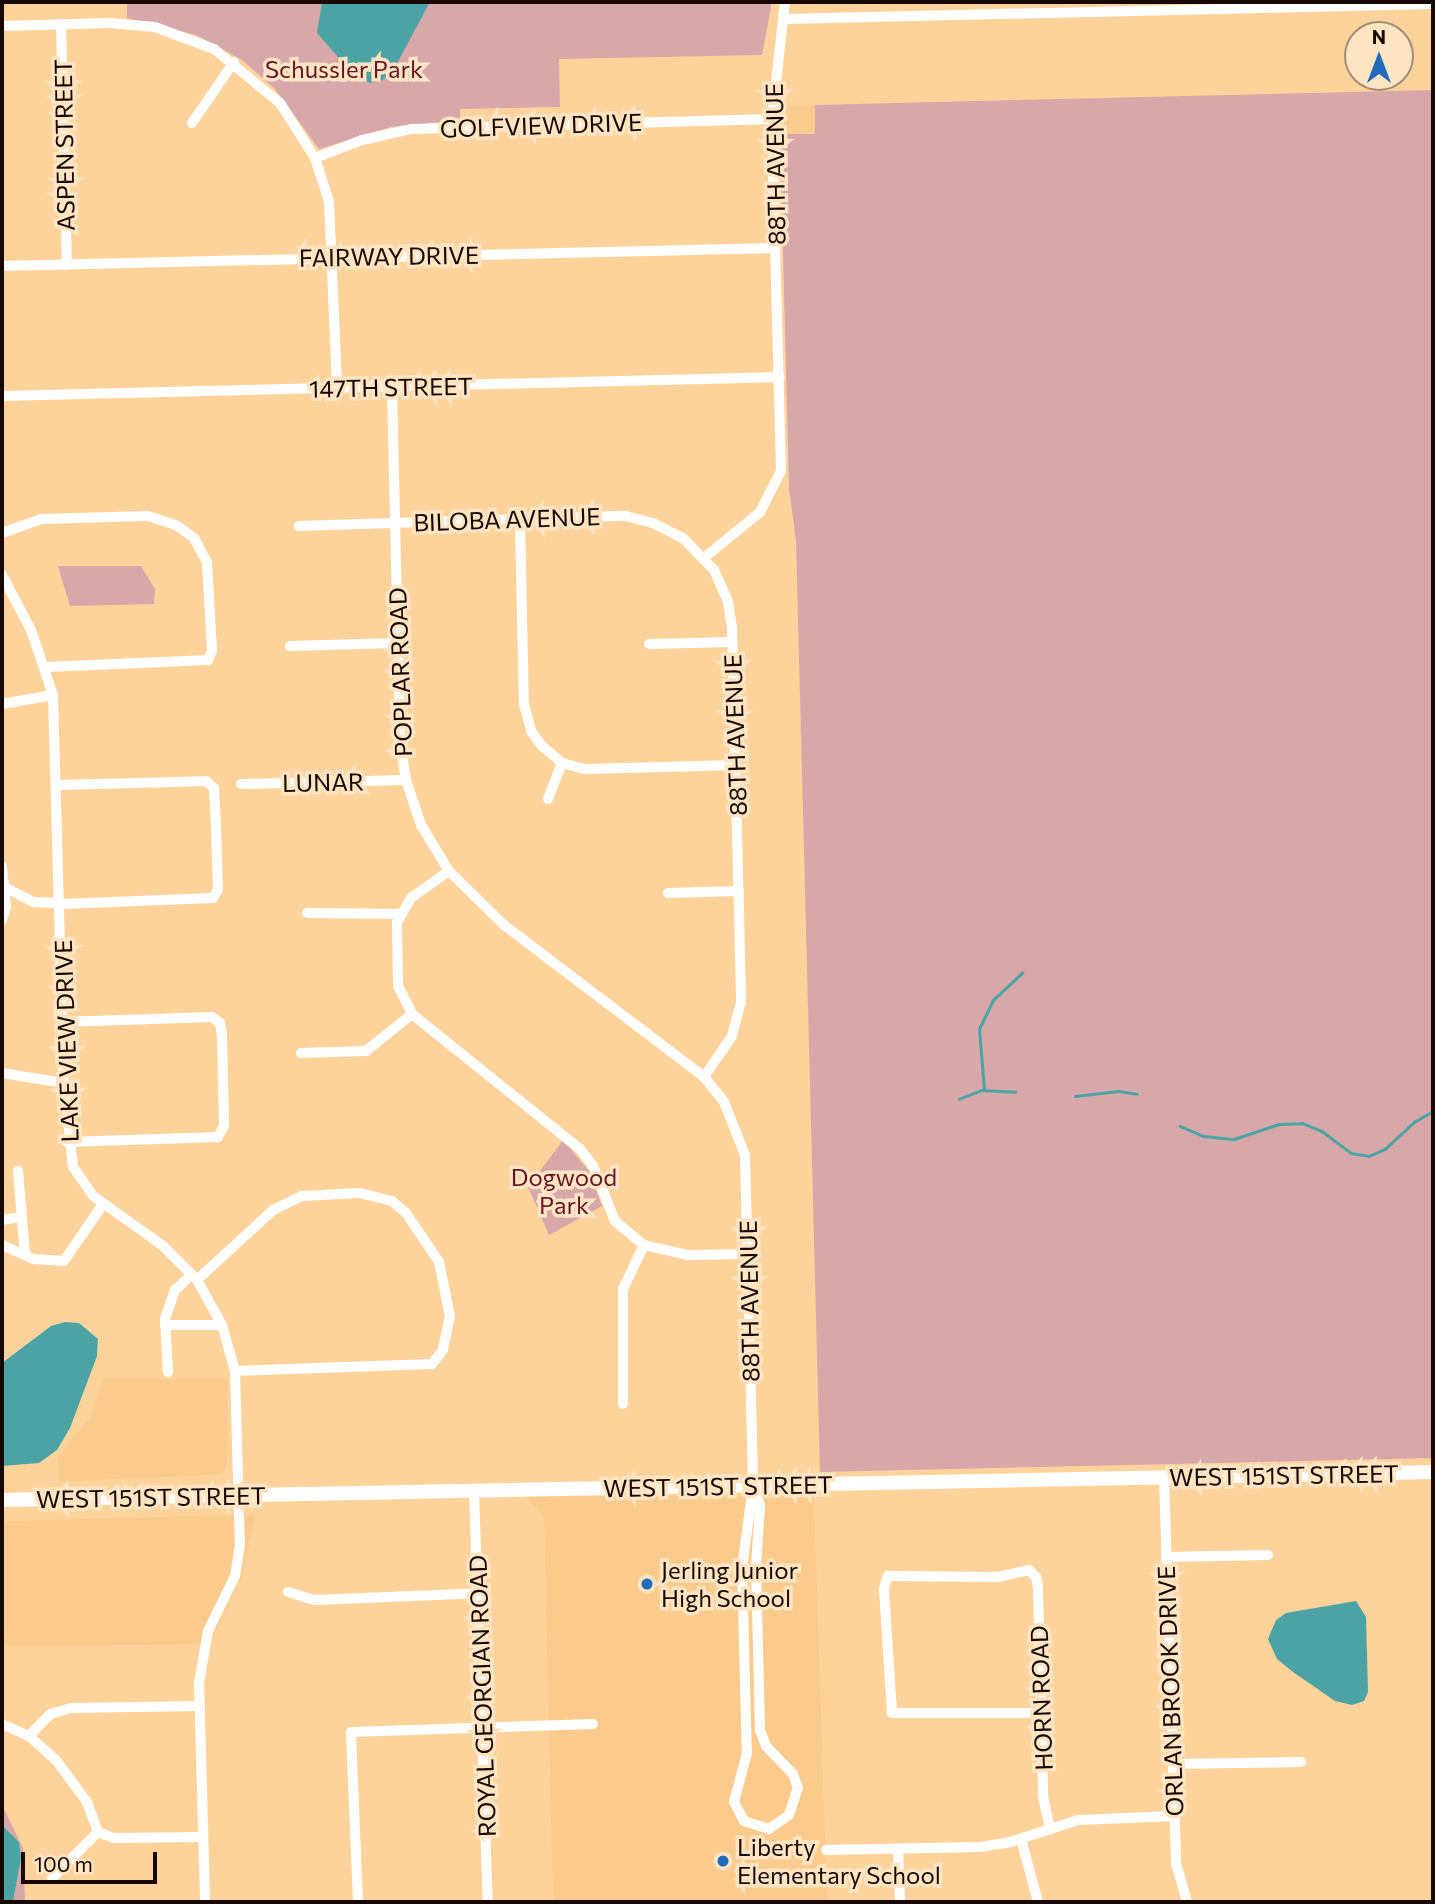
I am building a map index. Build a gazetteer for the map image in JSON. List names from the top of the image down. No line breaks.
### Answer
{"streets":{"street":["GOLFVIEW DRIVE","ASPEN STREET","88TH AVENUE","FAIRWAY DRIVE","147TH STREET","BILOBA AVENUE","POPLAR ROAD","LUNAR","LAKE VIEW DRIVE","WEST 151ST STREET","ORLAN BROOK DRIVE","ROYAL GEORGIAN ROAD","HORN ROAD"]},"crossings":[["GOLFVIEW DRIVE","88TH AVENUE"],["ASPEN STREET","FAIRWAY DRIVE"],["88TH AVENUE","FAIRWAY DRIVE"],["88TH AVENUE","147TH STREET"],["88TH AVENUE","BILOBA AVENUE"],["88TH AVENUE","POPLAR ROAD"],["88TH AVENUE","WEST 151ST STREET"],["147TH STREET","POPLAR ROAD"],["BILOBA AVENUE","POPLAR ROAD"],["POPLAR ROAD","LUNAR"],["LAKE VIEW DRIVE","WEST 151ST STREET"],["WEST 151ST STREET","ORLAN BROOK DRIVE"],["WEST 151ST STREET","ROYAL GEORGIAN ROAD"]],"parks":["Schussler Park","Dogwood Park"],"places":["Jerling Junior High School","Liberty Elementary School"],"scale_bar":"100 m","north":"top"}
